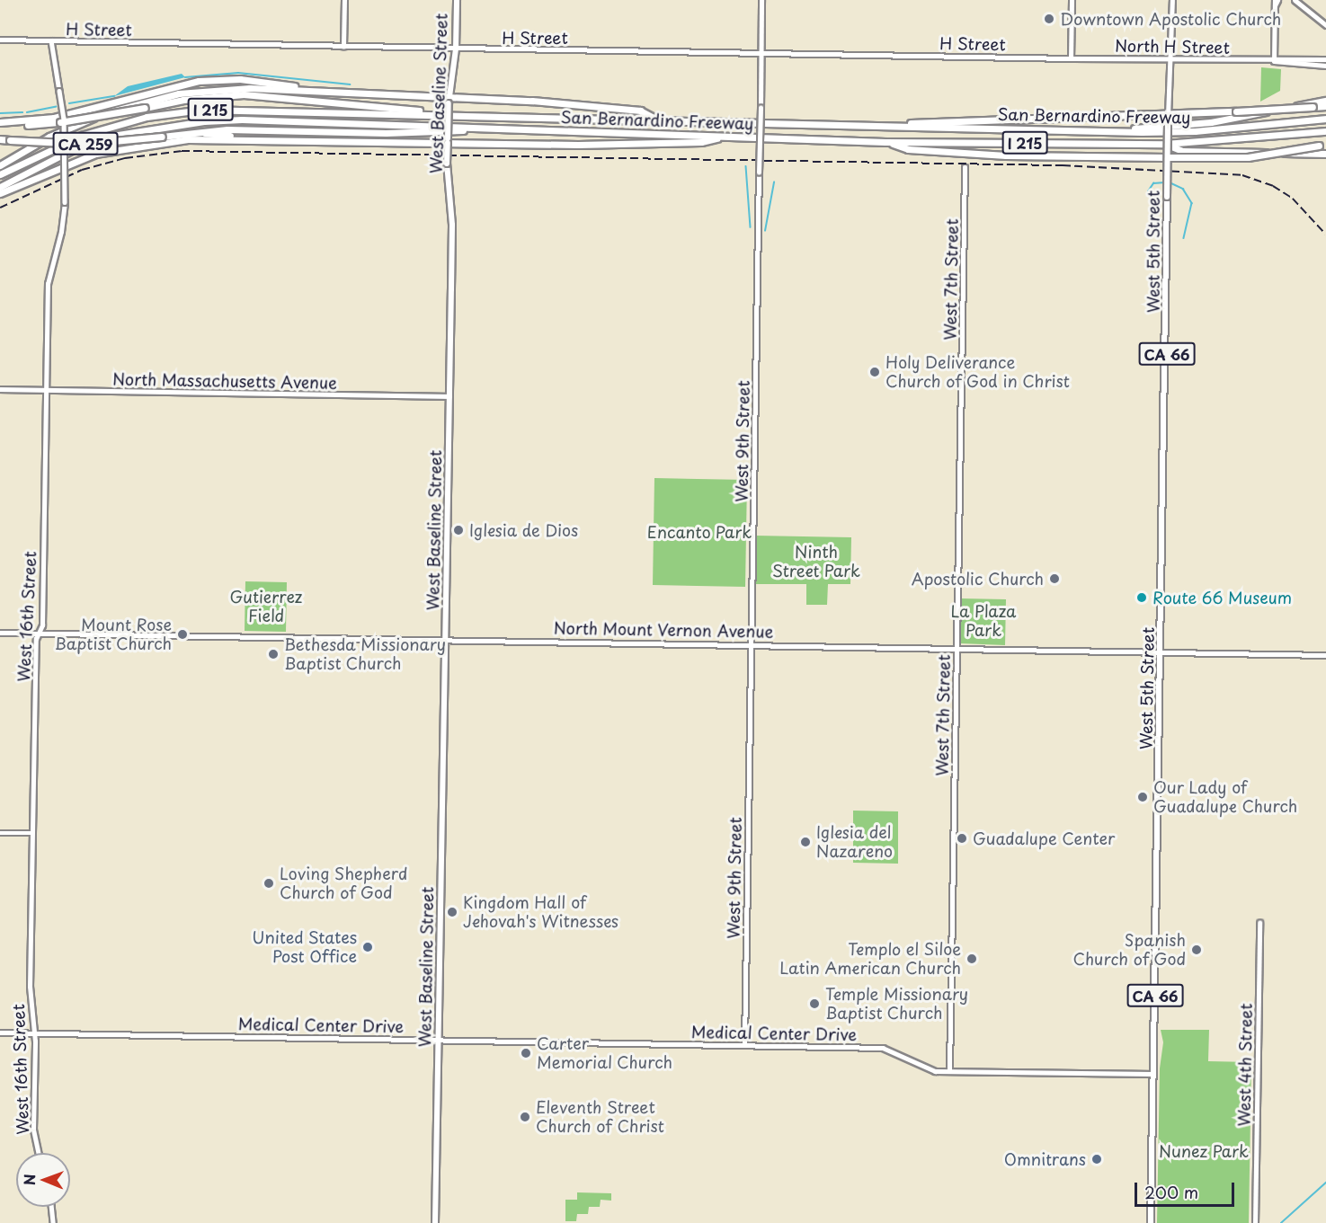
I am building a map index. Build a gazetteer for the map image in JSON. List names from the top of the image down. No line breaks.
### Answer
{"streets":{"highway":["I 215","San Bernardino Freeway","CA 259"],"main road":["North H Street","West Baseline Street","West 5th Street","CA 66","North Mount Vernon Avenue"],"street":["H Street","West 7th Street","North Massachusetts Avenue","West 9th Street","West 16th Street","Medical Center Drive","West 4th Street"]},"crossings":[["H Street","North H Street"],["H Street","West Baseline Street"],["H Street","West 9th Street"],["H Street","West 16th Street"],["North H Street","West 5th Street"],["West Baseline Street","North Massachusetts Avenue"],["West Baseline Street","North Mount Vernon Avenue"],["West Baseline Street","Medical Center Drive"],["West 5th Street","North Mount Vernon Avenue"],["West 5th Street","Medical Center Drive"],["West 7th Street","North Mount Vernon Avenue"],["West 7th Street","Medical Center Drive"],["North Massachusetts Avenue","West 16th Street"],["West 9th Street","North Mount Vernon Avenue"],["West 9th Street","Medical Center Drive"],["West 16th Street","North Mount Vernon Avenue"],["West 16th Street","Medical Center Drive"]],"parks":["Encanto Park","Ninth Street Park","Gutierrez Field","La Plaza Park","Nunez Park"],"places":["Downtown Apostolic Church","Holy Deliverance Church of God in Christ","Iglesia de Dios","Apostolic Church","Route 66 Museum","Mount Rose Baptist Church","Bethesda Missionary Baptist Church","Our Lady of Guadalupe Church","Guadalupe Center","Iglesia del Nazareno","Loving Shepherd Church of God","Kingdom Hall of Jehovah's Witnesses","United States Post Office","Spanish Church of God","Templo el Siloe Latin American Church","Temple Missionary Baptist Church","Carter Memorial Church","Eleventh Street Church of Christ","Omnitrans"],"scale_bar":"200 m","north":"left"}
